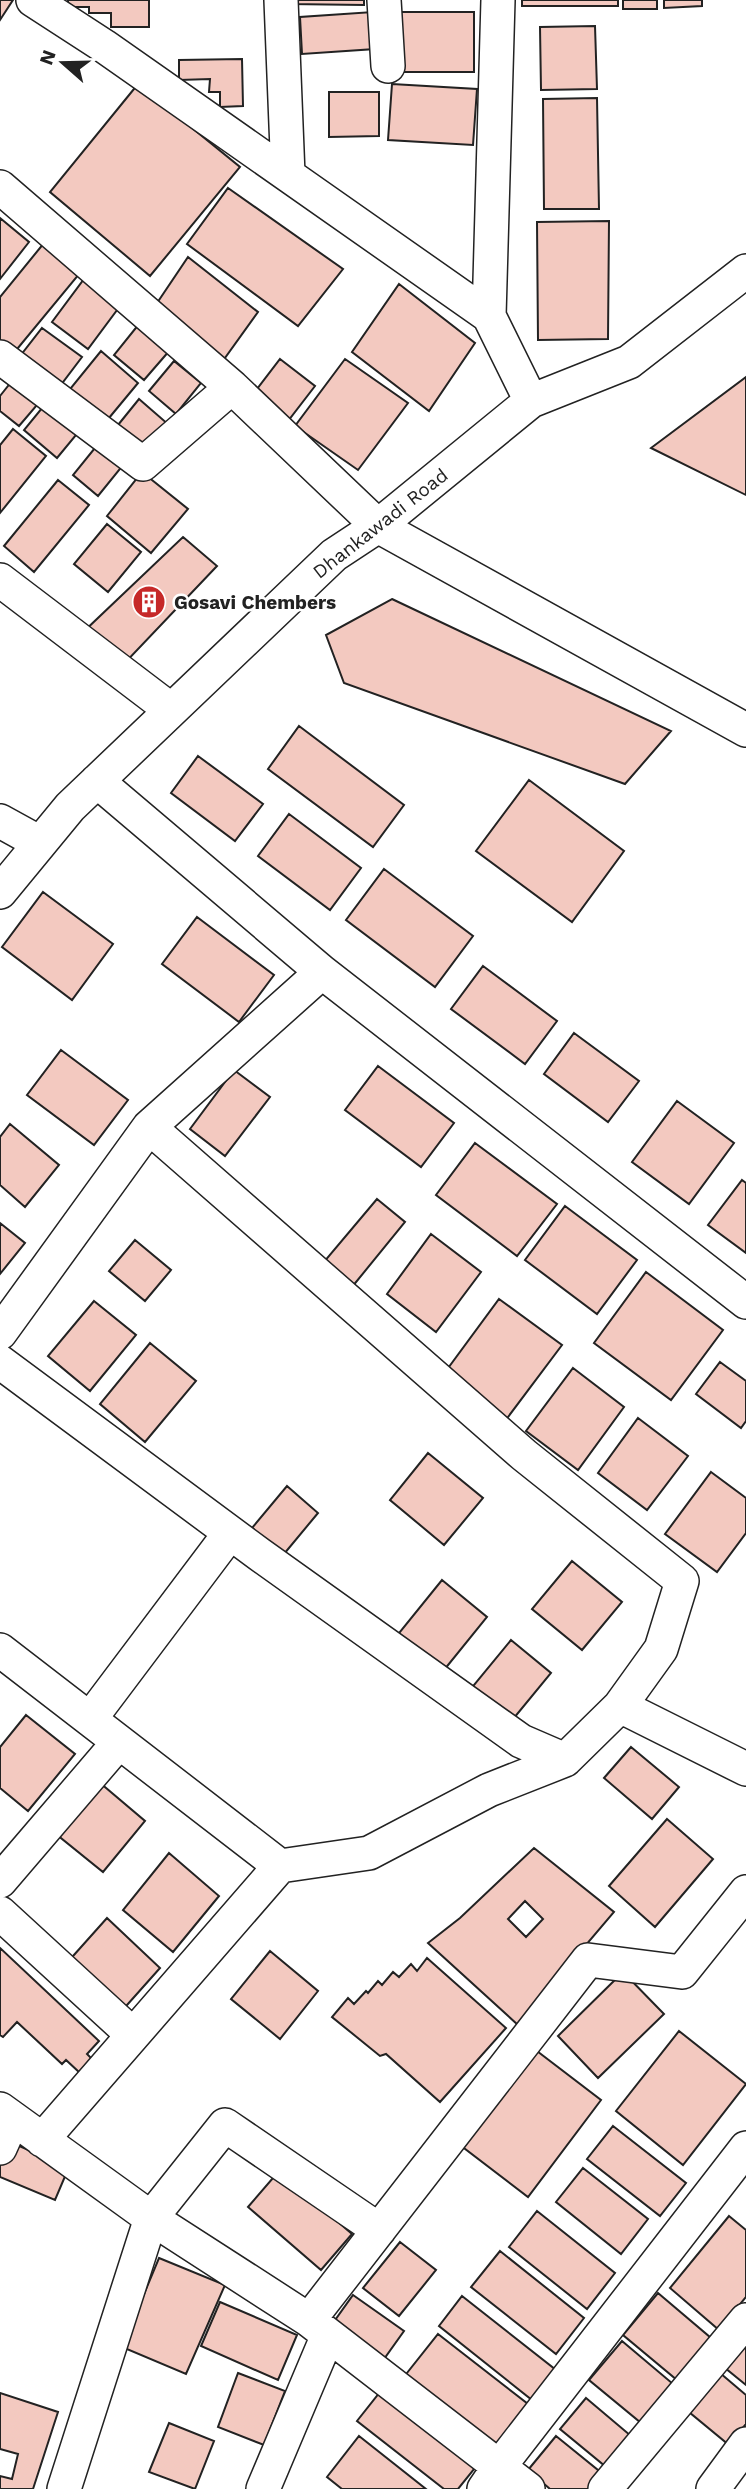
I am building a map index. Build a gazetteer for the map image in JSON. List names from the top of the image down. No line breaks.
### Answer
{"streets":{"street":["Dhankawadi Road"]},"places":{"building":["Gosavi Chembers"]},"north":"left"}
